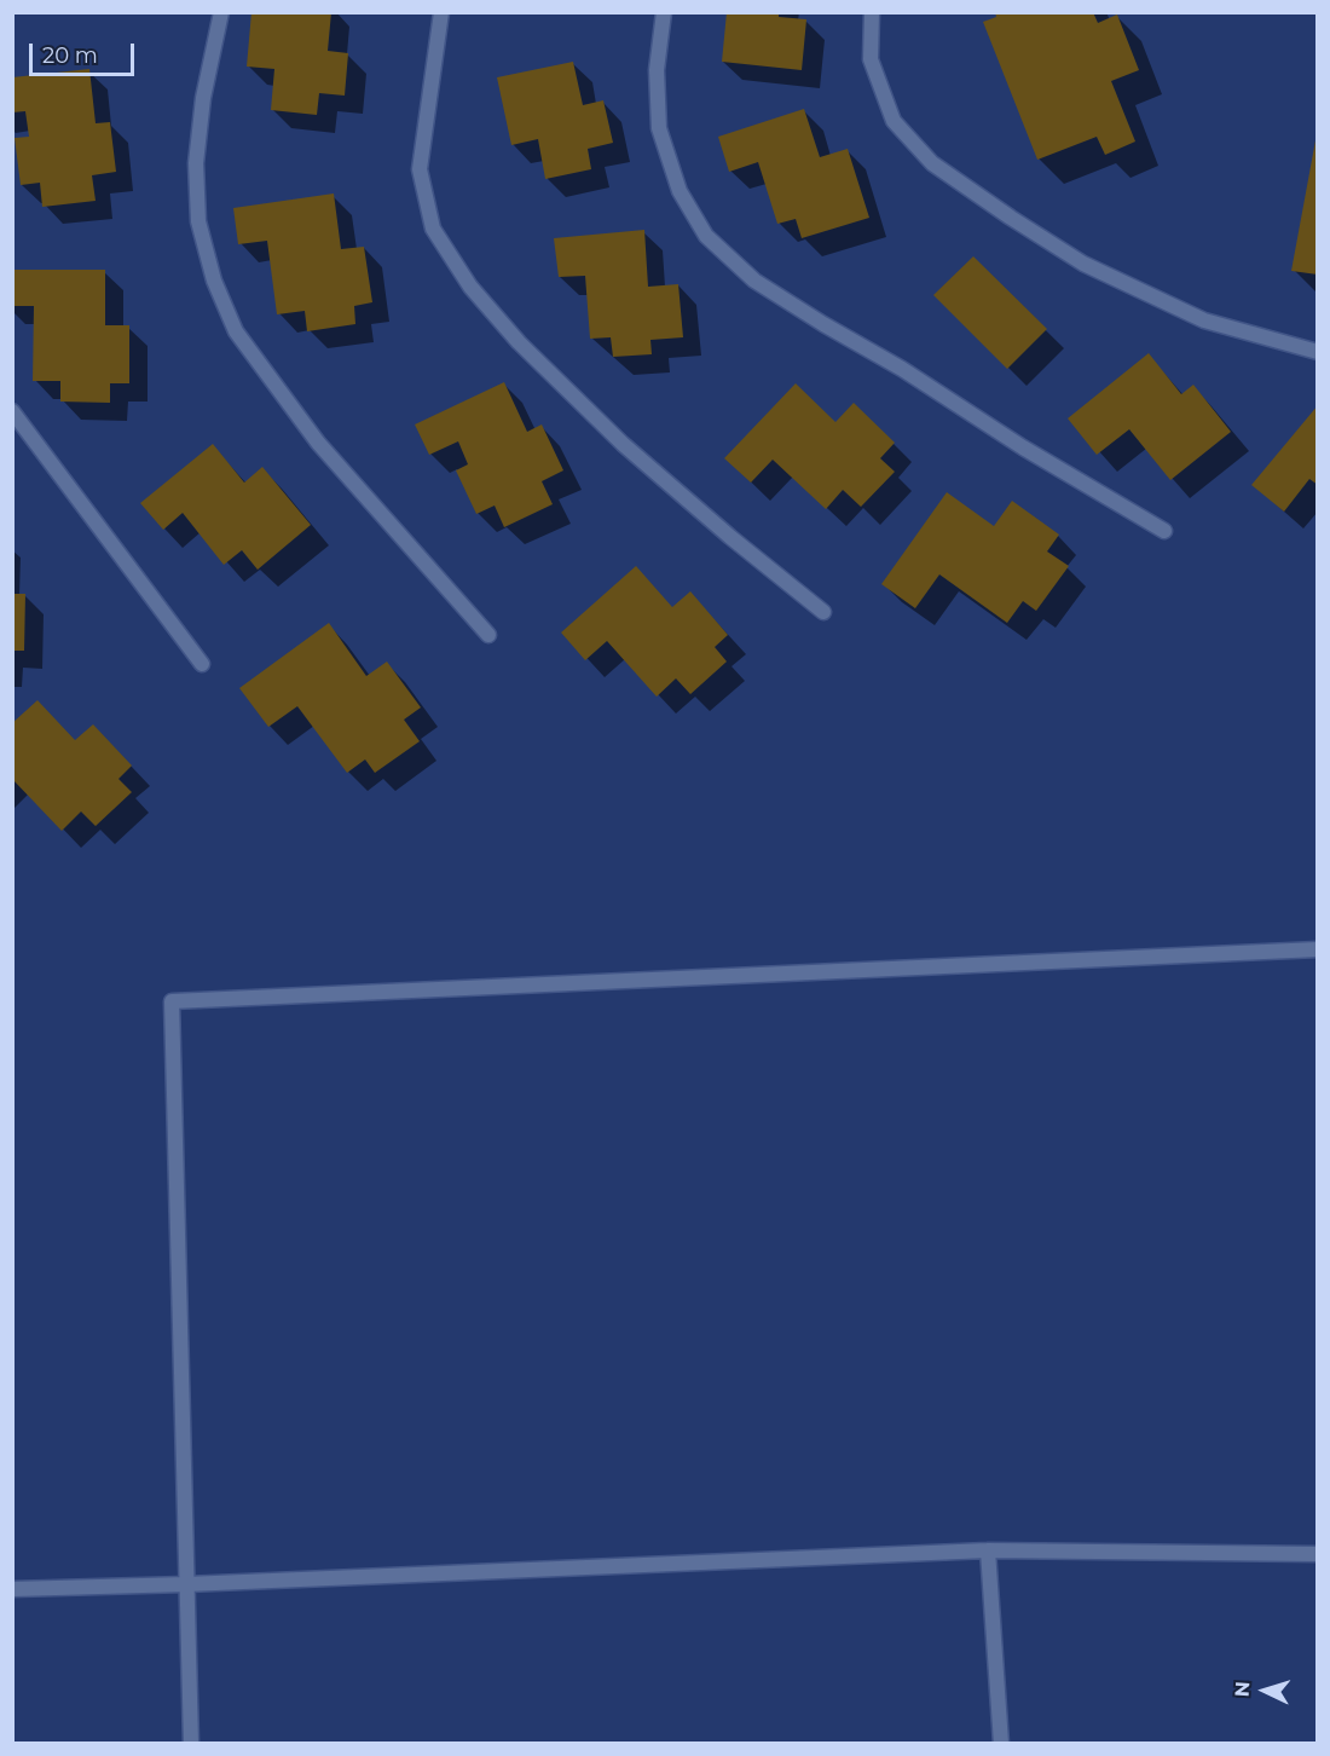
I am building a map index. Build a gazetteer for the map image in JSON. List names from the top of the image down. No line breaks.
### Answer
{"scale_bar":"20 m","north":"left"}
